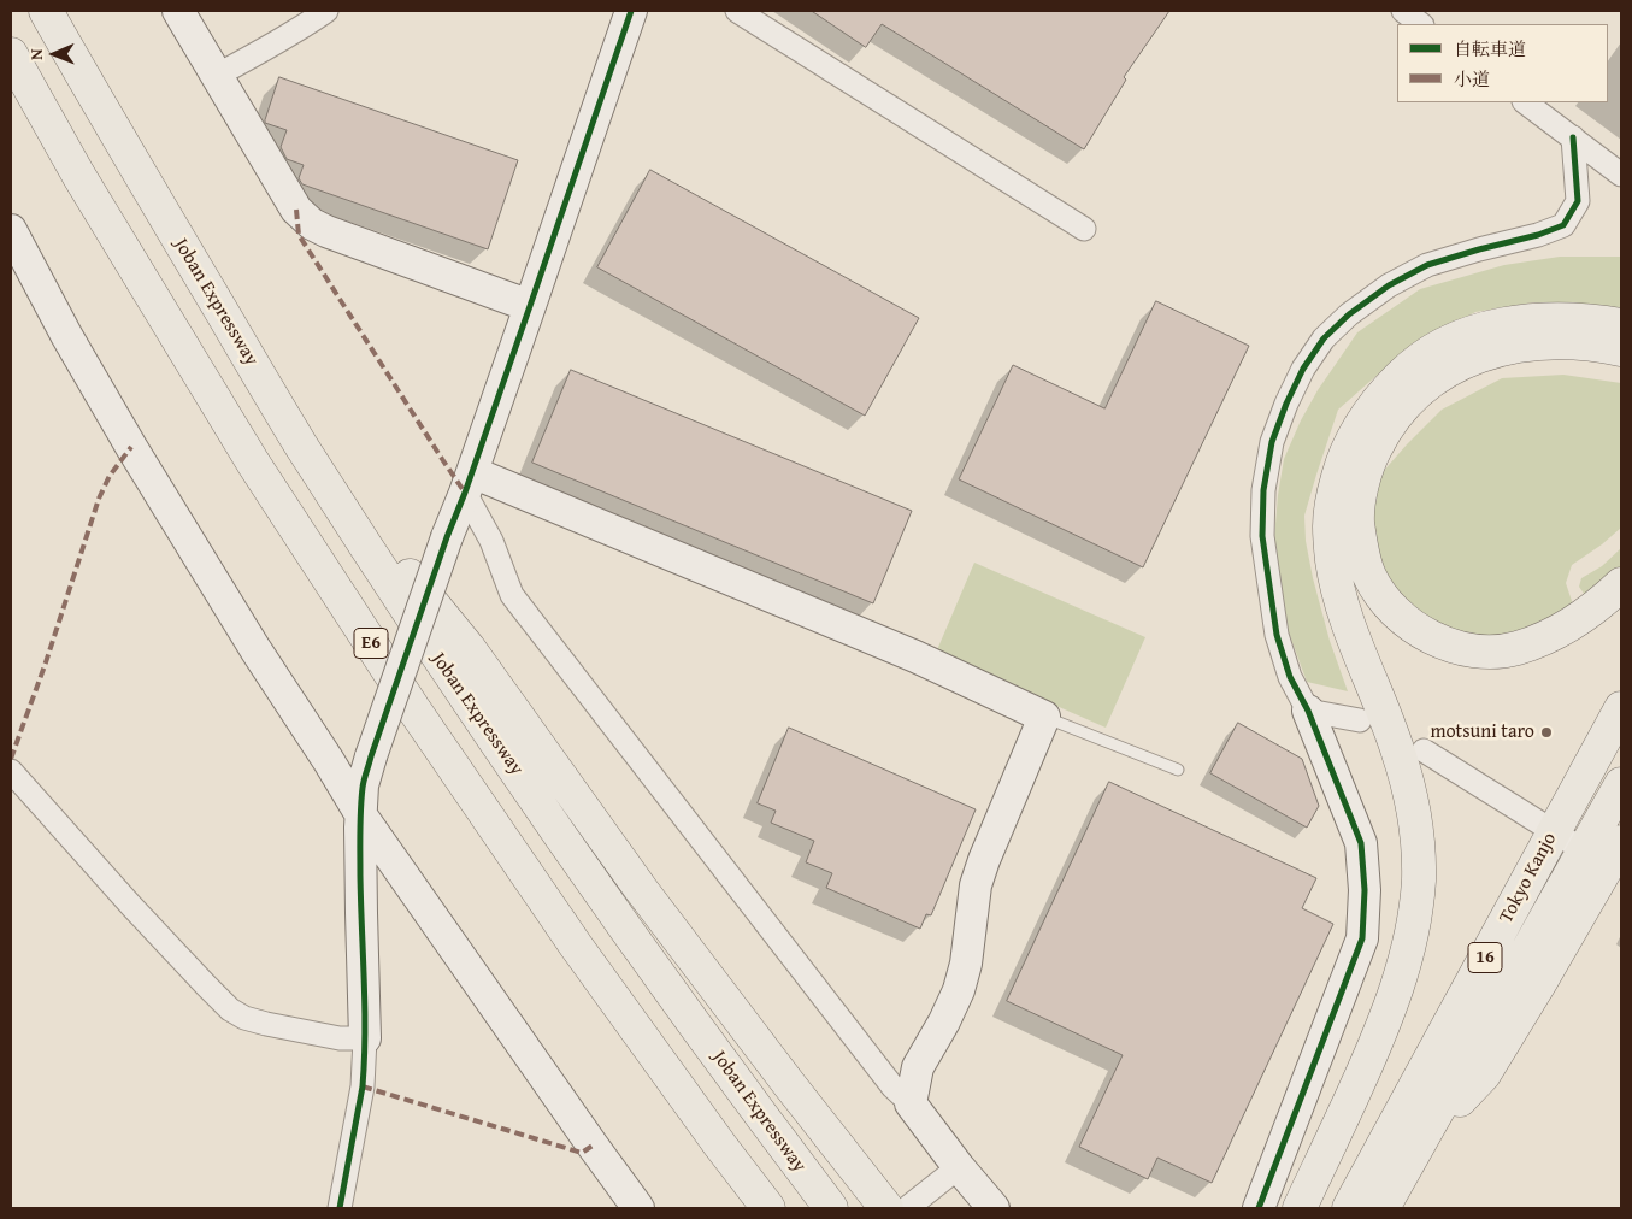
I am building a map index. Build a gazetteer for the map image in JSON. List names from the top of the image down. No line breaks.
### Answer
{"streets":{"highway":["Joban Expressway","E6","Tokyo Kanjo","16"]},"places":["motsuni taro"],"legend":["自転車道","小道"],"north":"left"}
